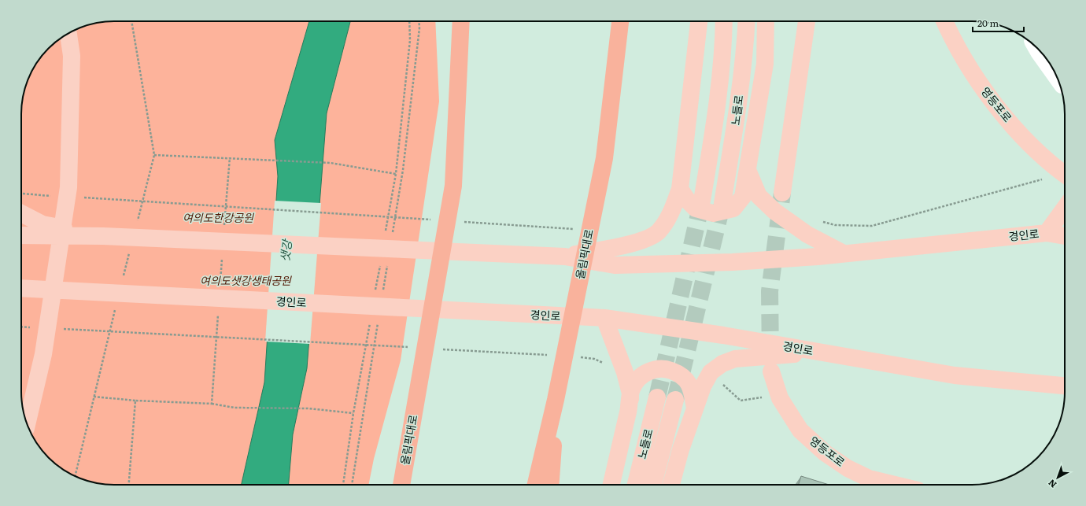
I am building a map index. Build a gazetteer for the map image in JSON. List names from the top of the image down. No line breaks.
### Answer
{"streets":{"highway":["올림픽대로"],"main road":["영등포로","노들로","경인로"]},"water":["샛강"],"parks":["여의도한강공원","여의도샛강생태공원"],"scale_bar":"20 m","north":"bottom left"}
